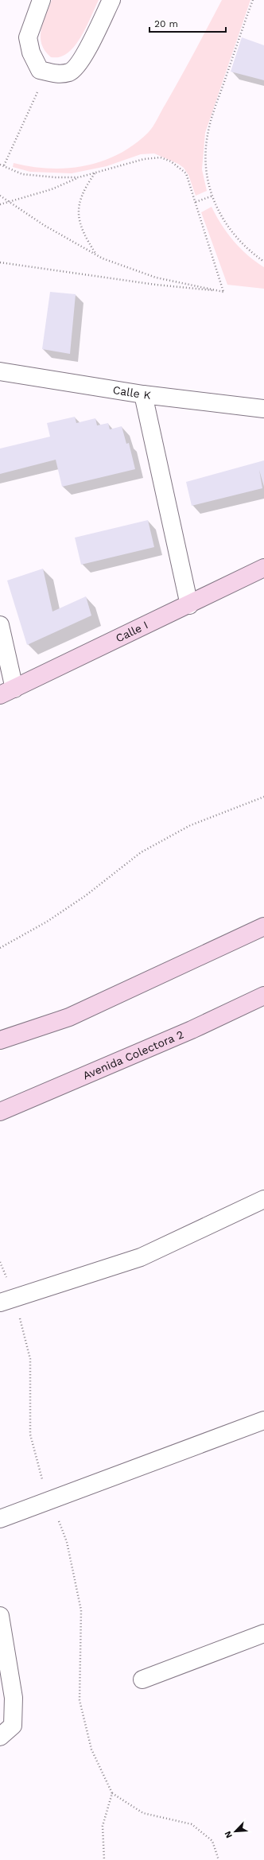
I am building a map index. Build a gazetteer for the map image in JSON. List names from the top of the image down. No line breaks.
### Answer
{"streets":{"street":["Calle K","Calle I","Avenida Colectora 2"]},"scale_bar":"20 m","north":"bottom left"}
